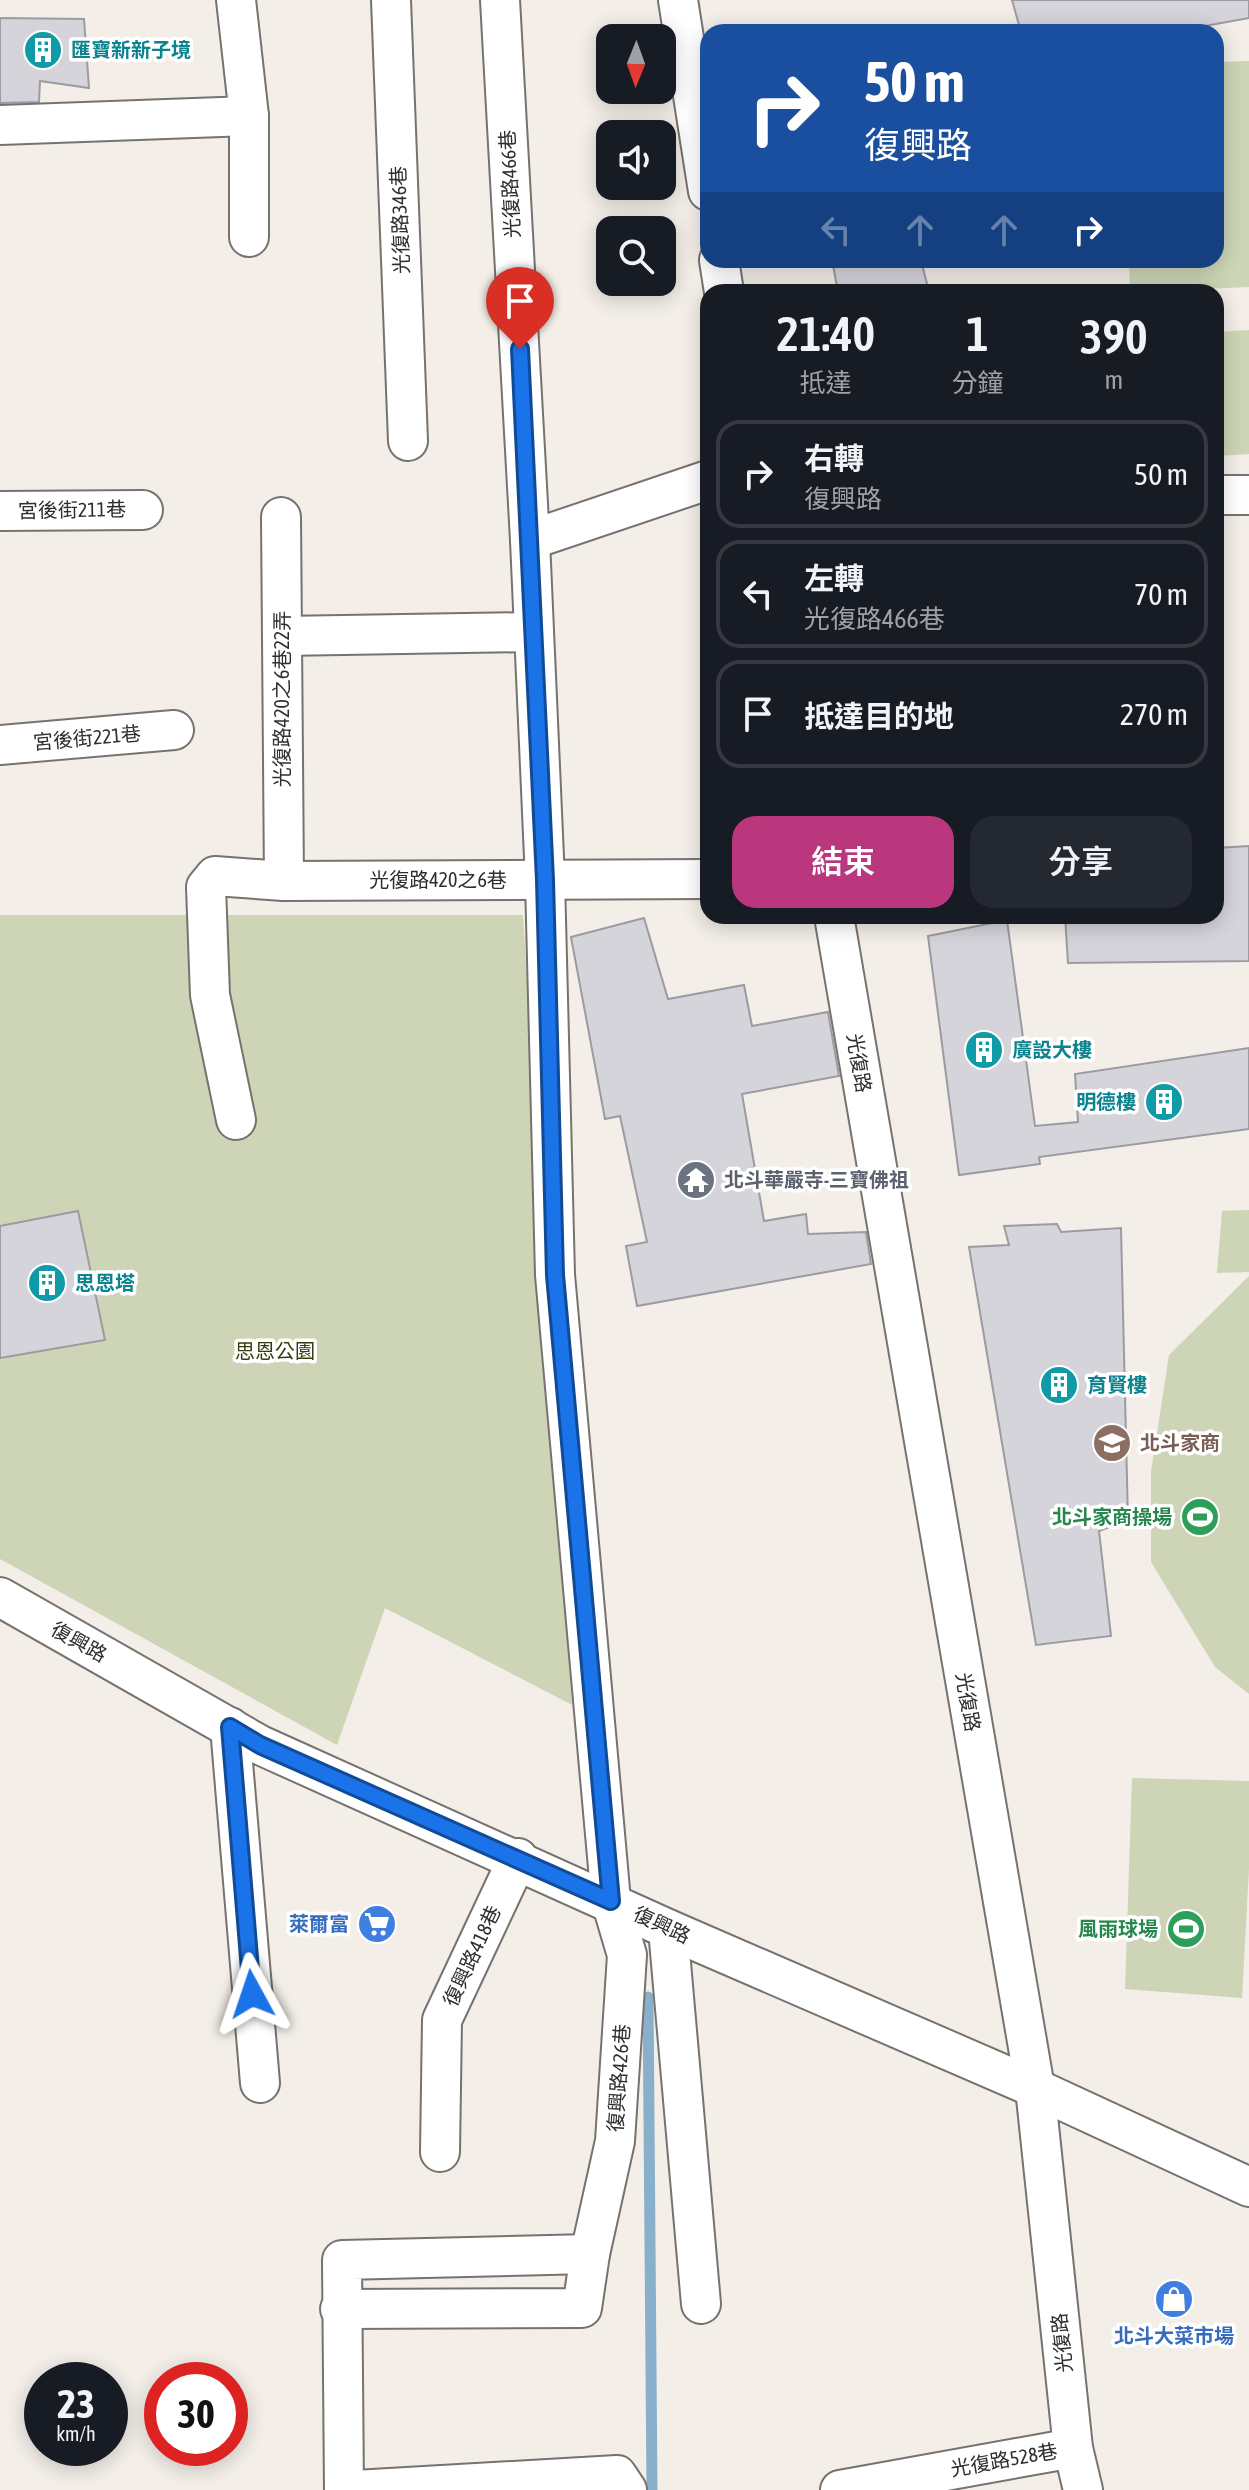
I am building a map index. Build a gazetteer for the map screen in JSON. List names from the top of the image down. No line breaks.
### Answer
{"streets":{"street":["光復路466巷","光復路346巷","宮後街211巷","光復路420之6巷22弄","宮後街221巷","光復路420之6巷","光復路","復興路","復興路418巷","復興路426巷","光復路528巷"]},"crossings":[["光復路466巷","光復路420之6巷"],["光復路466巷","復興路"],["光復路466巷","復興路426巷"],["光復路420之6巷22弄","光復路420之6巷"],["光復路","復興路"],["光復路","光復路528巷"],["復興路","復興路418巷"],["復興路","復興路426巷"]],"parks":["思恩公園"],"places":{"building":["匯寶新新子境","廣設大樓","明德樓","思恩塔","育賢樓"],"temple":["北斗華嚴寺-三寶佛祖"],"school or university":["北斗家商"],"sports":["北斗家商操場","風雨球場"],"supermarket":["萊爾富"],"shop":["北斗大菜市場"]},"north":"bottom","page":{"turn":["50 m","復興路"],"eta":["21:40","抵達","1","分鐘","390","m"],"list":[{"name":"右轉","note":"復興路","value":"50 m"},{"name":"左轉","note":"光復路466巷","value":"70 m"},{"name":"抵達目的地","value":"270 m"}],"buttons":["結束","分享"],"speed":"23 km/h","limit":"30"}}
